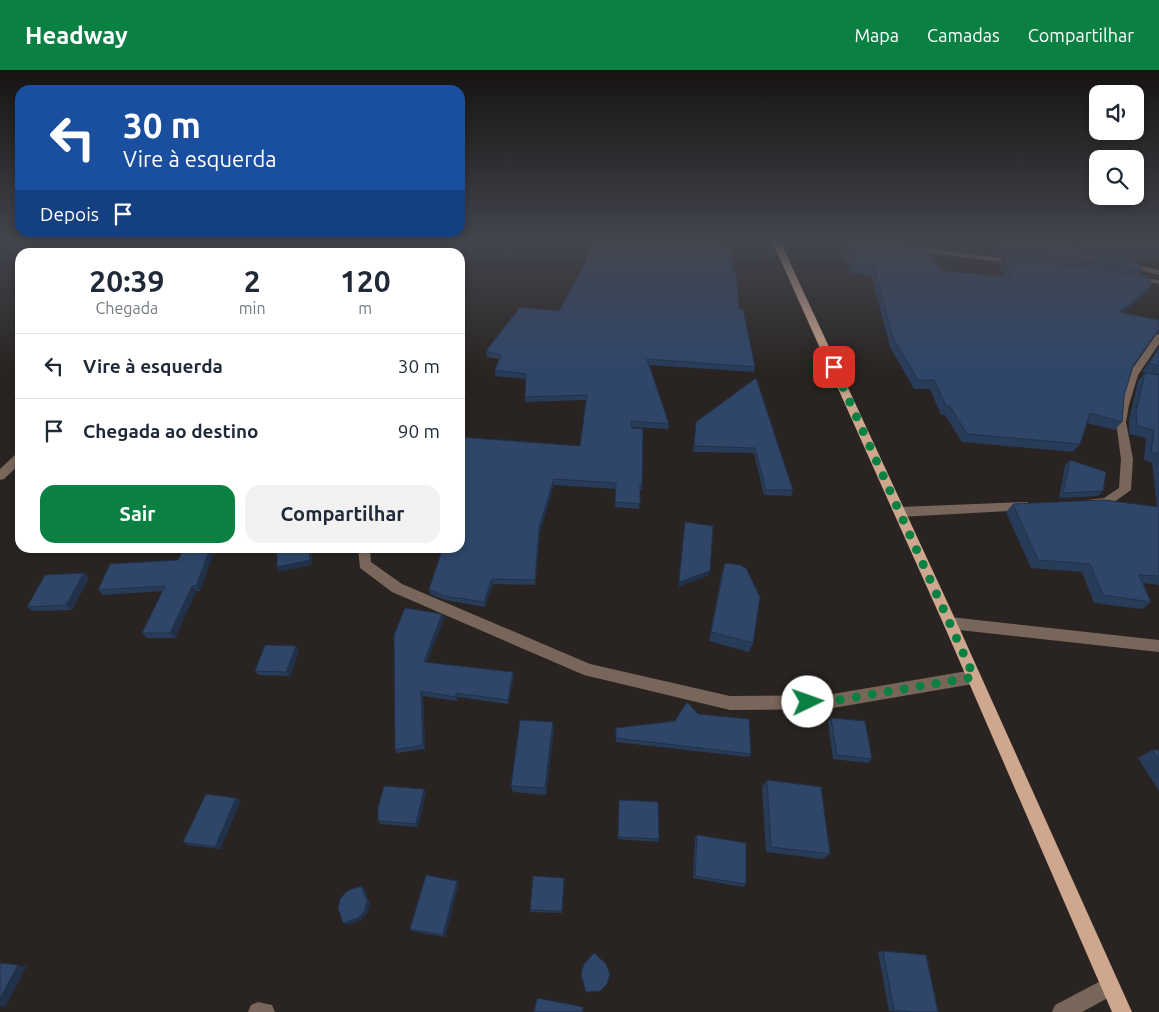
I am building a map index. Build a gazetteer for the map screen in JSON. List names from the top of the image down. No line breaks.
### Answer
{"page":{"header":"Headway","nav":["Mapa","Camadas","Compartilhar"],"turn":["30 m","Vire à esquerda"],"then":"Depois","eta":["20:39","Chegada","2","min","120","m"],"list":[{"name":"Vire à esquerda","value":"30 m"},{"name":"Chegada ao destino","value":"90 m"}],"buttons":["Sair","Compartilhar"]}}
